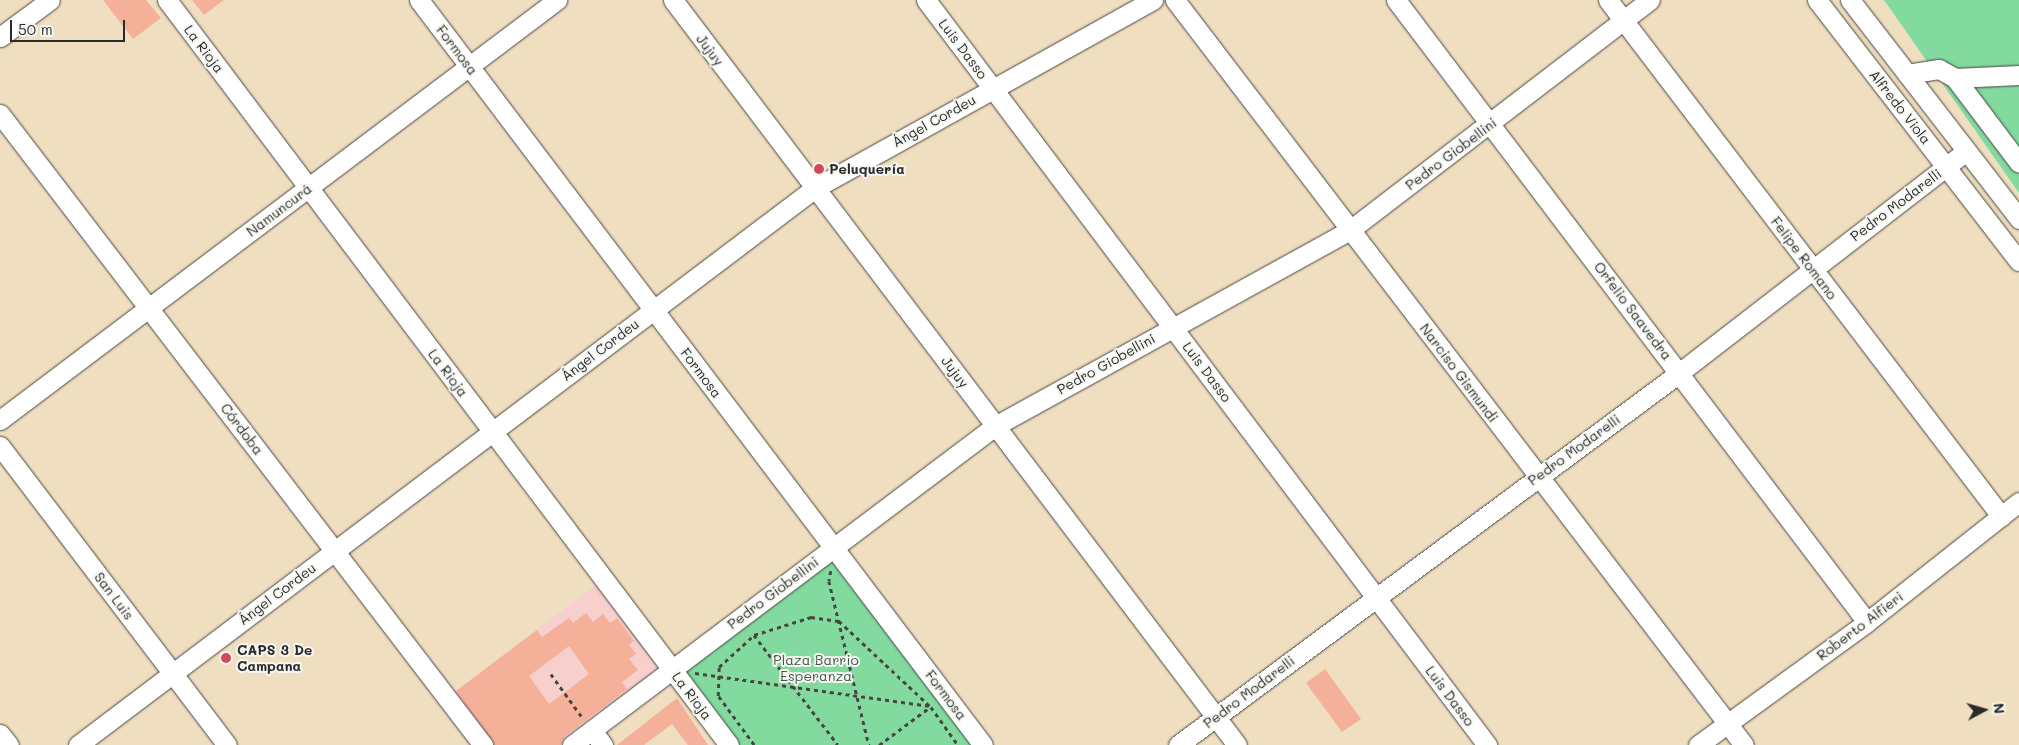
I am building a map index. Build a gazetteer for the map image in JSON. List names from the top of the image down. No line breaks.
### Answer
{"streets":{"street":["La Rioja","Luis Dasso","Formosa","Jujuy","Alfredo Viola","Ángel Cordeu","Pedro Giobellini","Pedro Modarelli","Namuncurá","Felipe Romano","Orfelio Saavedra","Narciso Gismundi","Córdoba","San Luis","Roberto Alfieri"]},"crossings":[["La Rioja","Ángel Cordeu"],["La Rioja","Pedro Giobellini"],["La Rioja","Namuncurá"],["Luis Dasso","Ángel Cordeu"],["Luis Dasso","Pedro Giobellini"],["Luis Dasso","Pedro Modarelli"],["Formosa","Ángel Cordeu"],["Formosa","Pedro Giobellini"],["Formosa","Namuncurá"],["Jujuy","Ángel Cordeu"],["Jujuy","Pedro Giobellini"],["Jujuy","Pedro Modarelli"],["Alfredo Viola","Pedro Modarelli"],["Ángel Cordeu","Córdoba"],["Ángel Cordeu","San Luis"],["Pedro Giobellini","Felipe Romano"],["Pedro Giobellini","Orfelio Saavedra"],["Pedro Giobellini","Narciso Gismundi"],["Pedro Modarelli","Felipe Romano"],["Pedro Modarelli","Orfelio Saavedra"],["Pedro Modarelli","Narciso Gismundi"],["Namuncurá","Córdoba"],["Felipe Romano","Roberto Alfieri"],["Orfelio Saavedra","Roberto Alfieri"],["Narciso Gismundi","Roberto Alfieri"]],"parks":["Plaza Barrio Esperanza"],"places":["Peluquería","CAPS 3 De Campana"],"scale_bar":"50 m","north":"right"}
